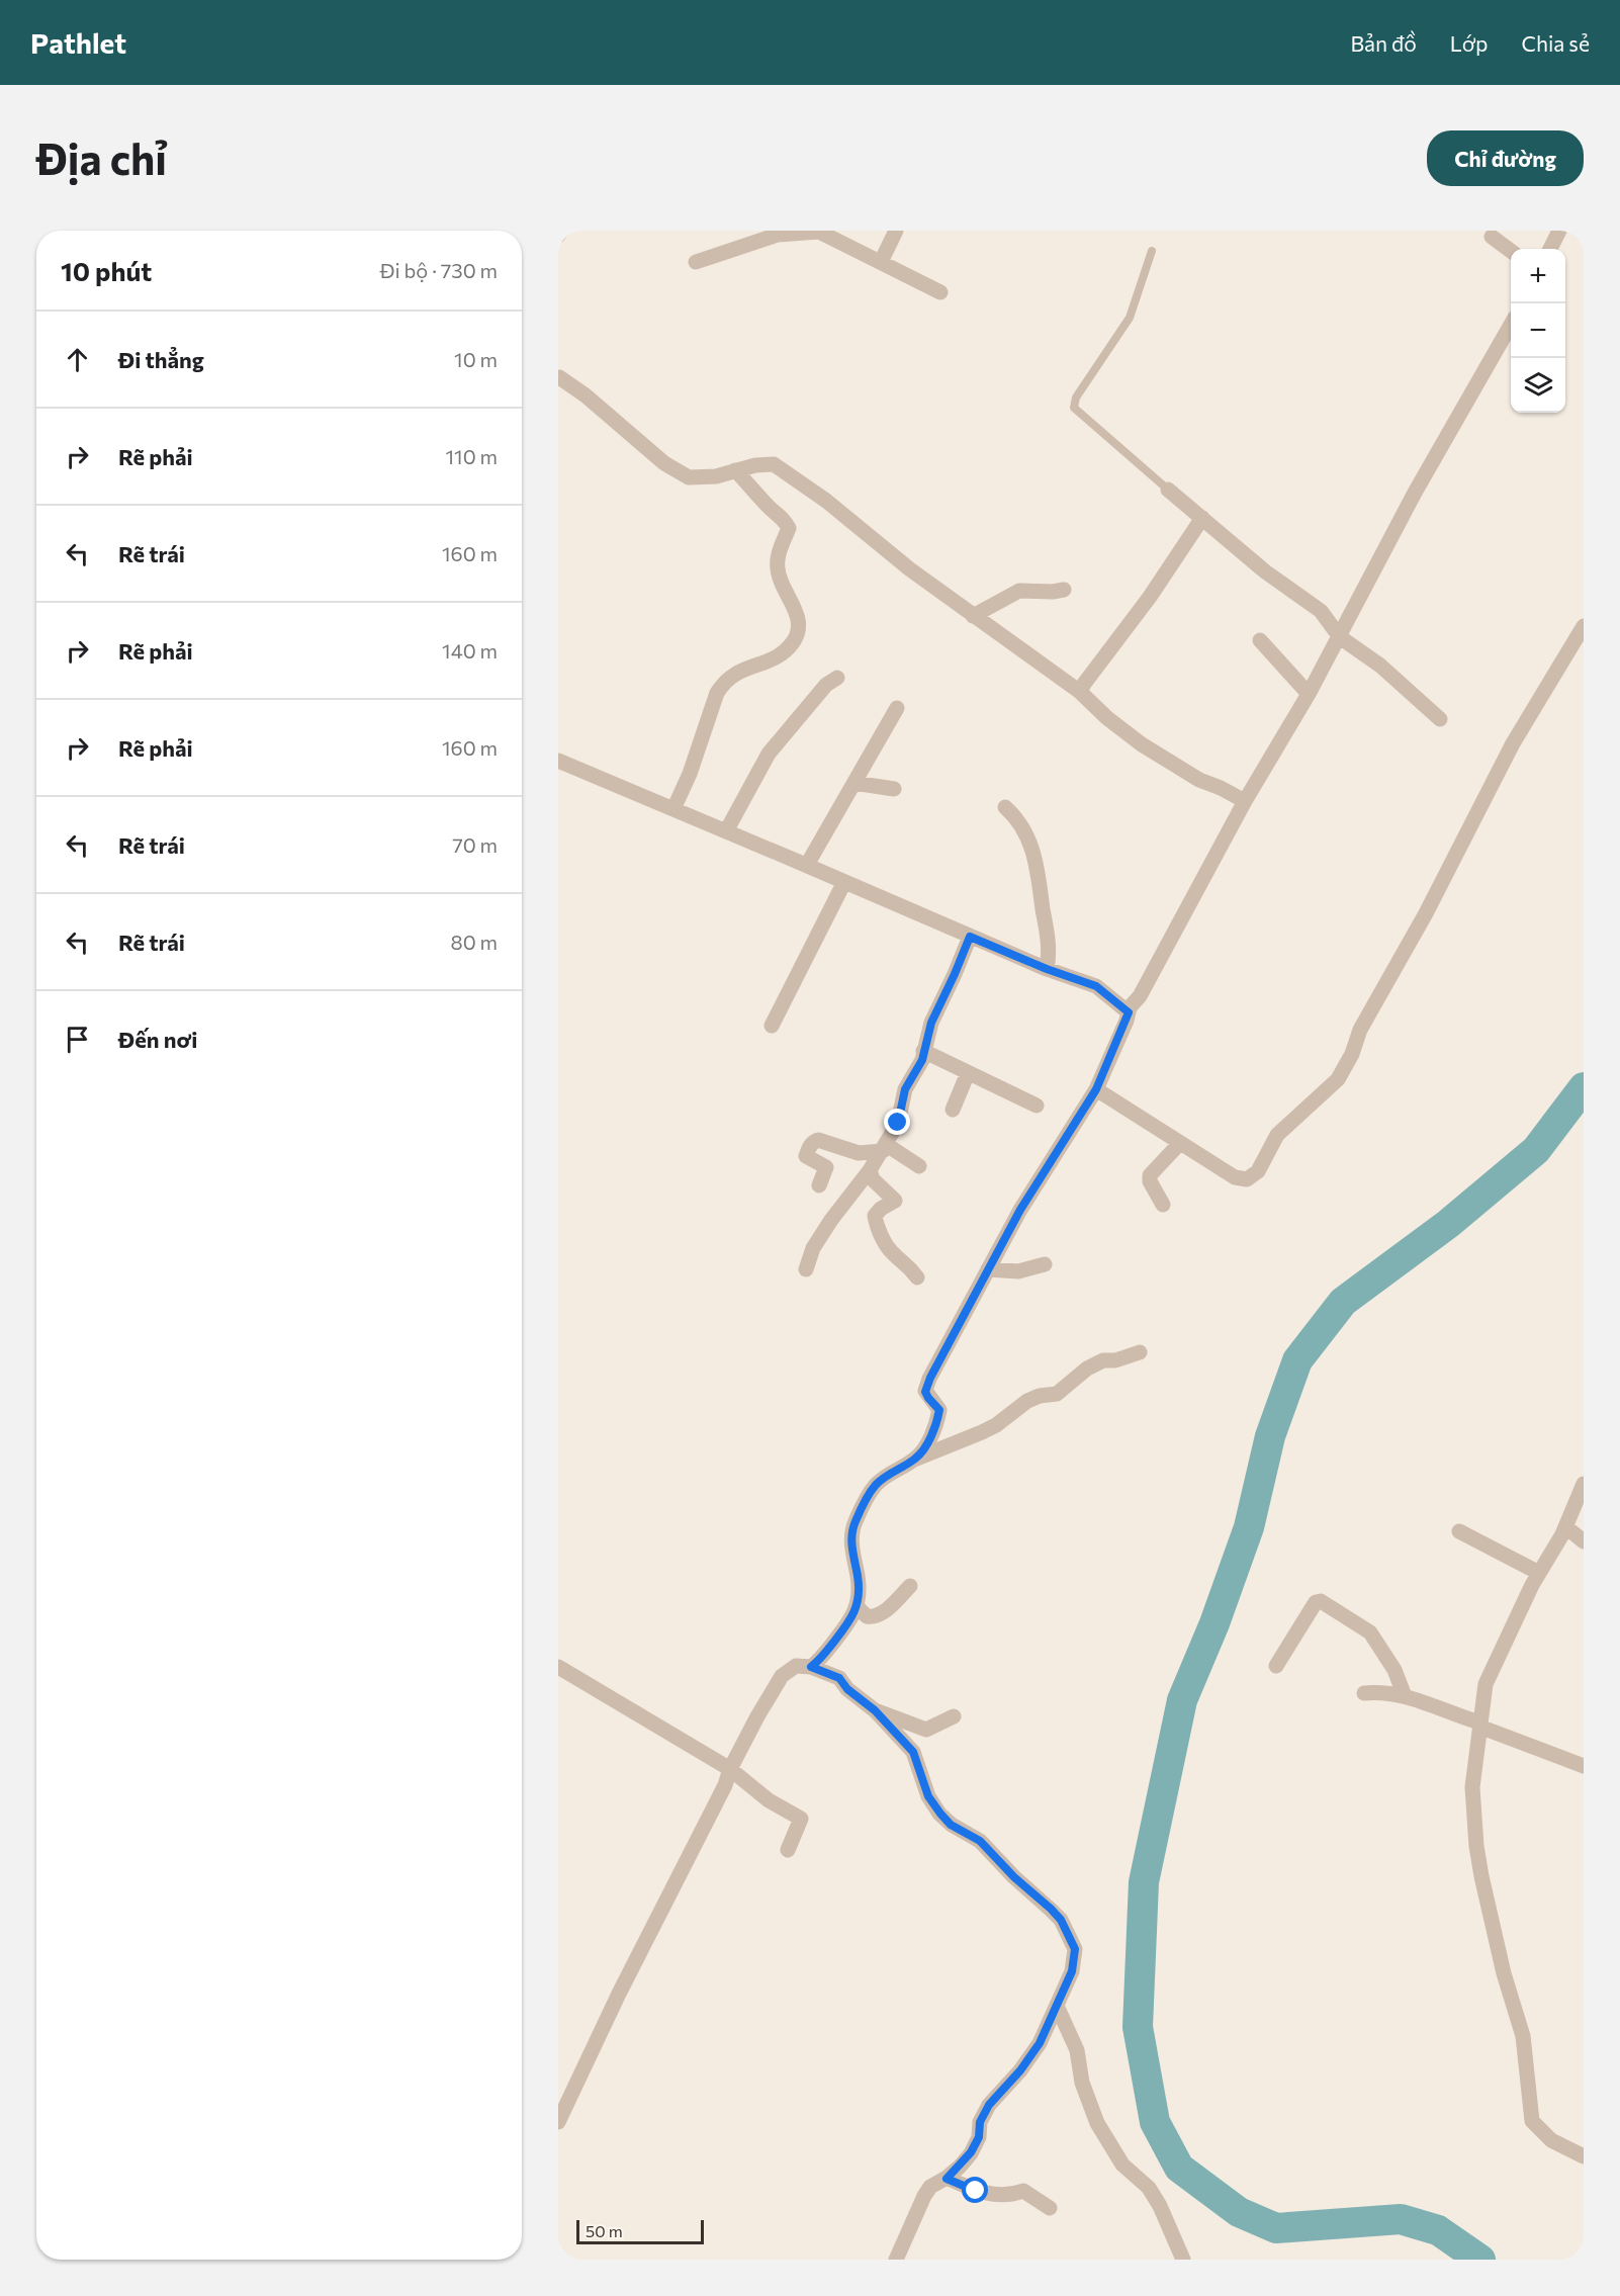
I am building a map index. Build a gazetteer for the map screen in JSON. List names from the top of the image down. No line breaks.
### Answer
{"scale_bar":"50 m","page":{"header":"Pathlet","nav":["Bản đồ","Lớp","Chia sẻ"],"buttons":"Chỉ đường","title":"Địa chỉ","heading":["10 phút","Đi bộ · 730 m"],"map_buttons":["+","−"],"list":[["Đi thẳng","10 m"],["Rẽ phải","110 m"],["Rẽ trái","160 m"],["Rẽ phải","140 m"],["Rẽ phải","160 m"],["Rẽ trái","70 m"],["Rẽ trái","80 m"],"Đến nơi"],"scale":"50 m"}}
